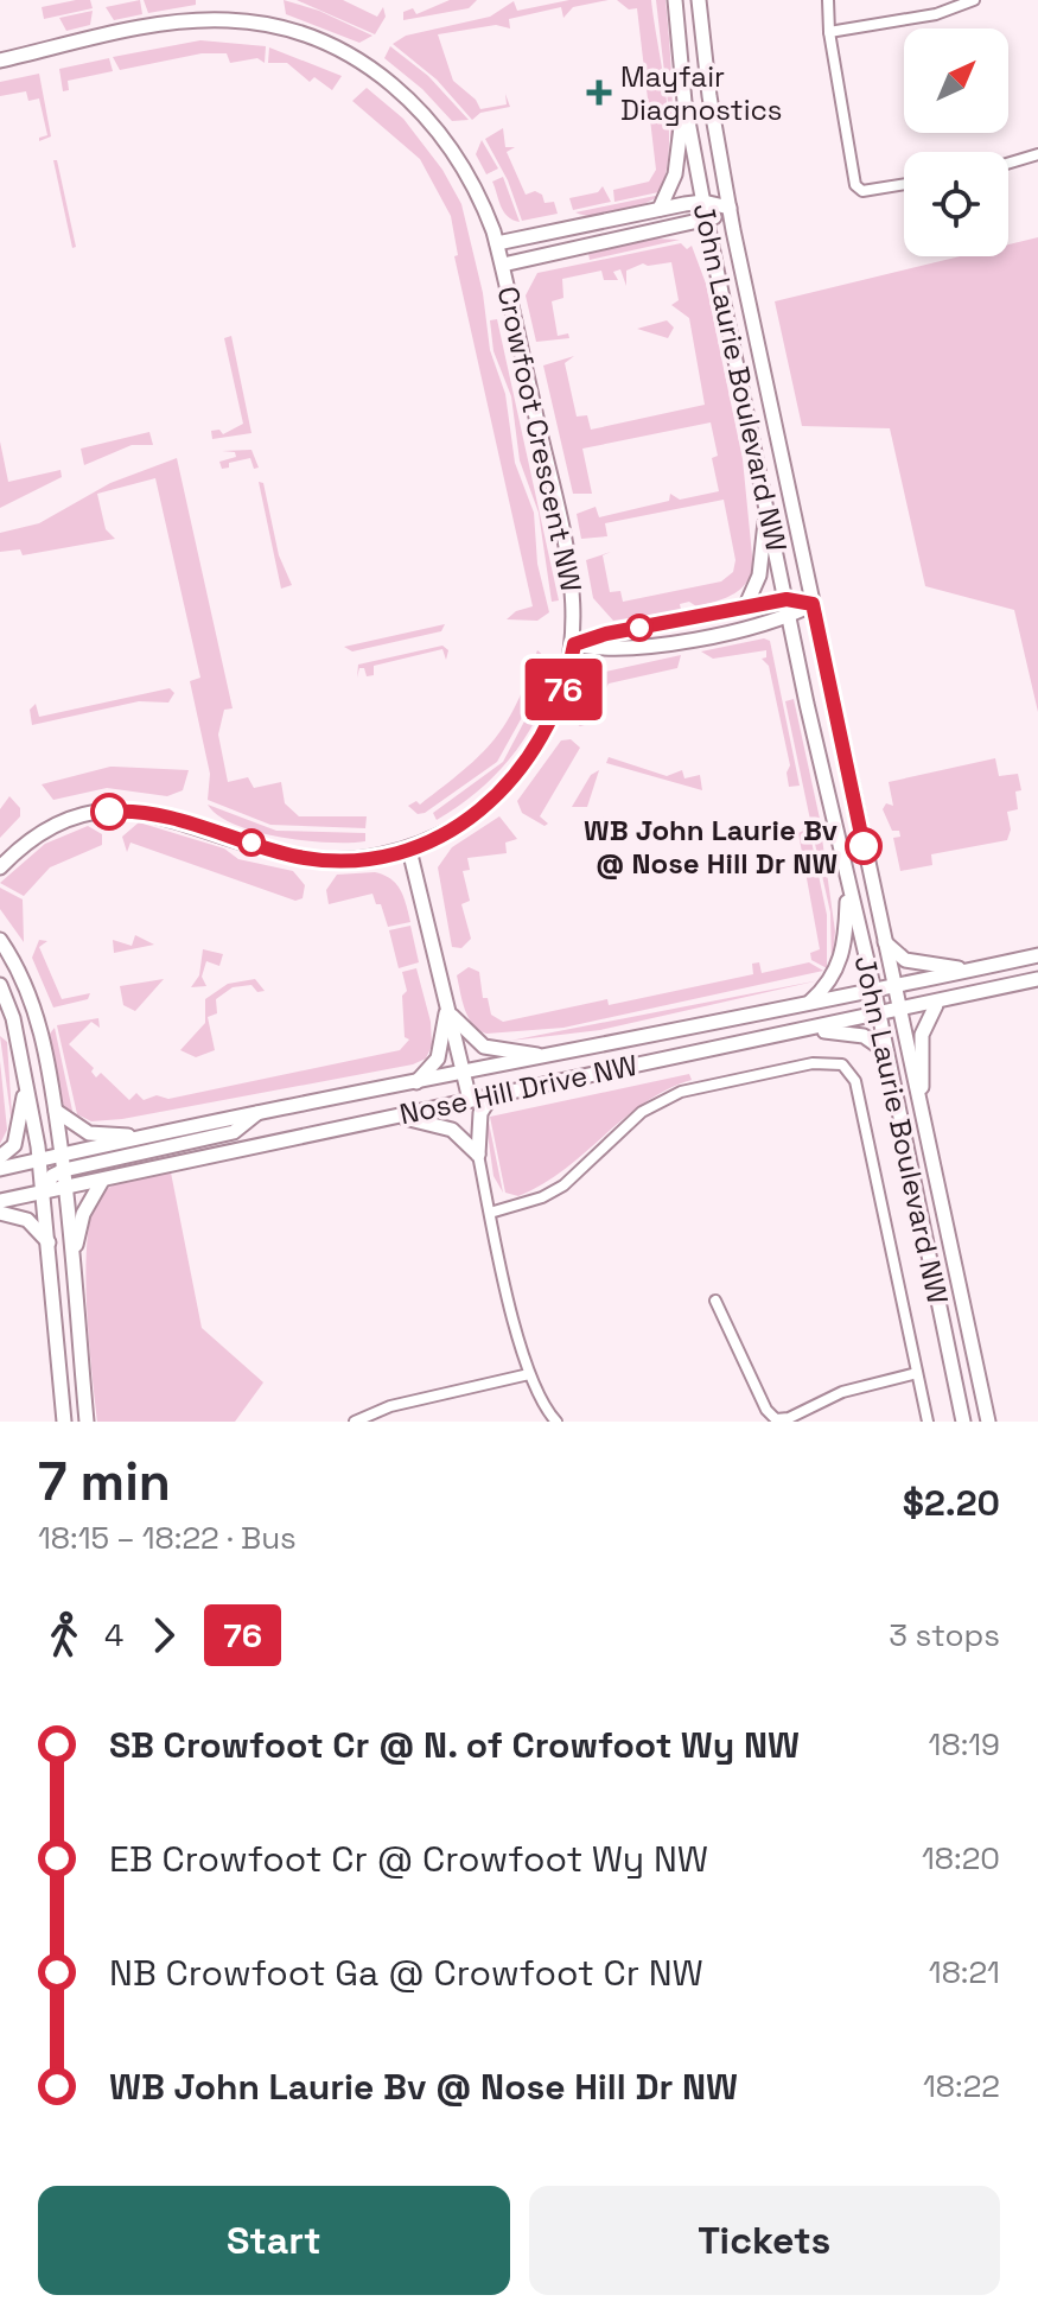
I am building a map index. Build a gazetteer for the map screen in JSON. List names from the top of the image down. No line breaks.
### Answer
{"streets":{"street":["John Laurie Boulevard NW","Crowfoot Crescent NW","Nose Hill Drive NW"]},"crossings":[["John Laurie Boulevard NW","Nose Hill Drive NW"]],"places":{"health":["Mayfair Diagnostics"],"other":["WB John Laurie Bv @ Nose Hill Dr NW"]},"lines":["bus line 76"],"north":"top right","page":{"on_map":"76","heading":["7 min","18:15 – 18:22 · Bus","$2.20"],"legs":["4","76","3 stops"],"list":[{"name":"SB Crowfoot Cr @ N. of Crowfoot Wy NW","value":"18:19"},{"name":"EB Crowfoot Cr @ Crowfoot Wy NW","value":"18:20"},{"name":"NB Crowfoot Ga @ Crowfoot Cr NW","value":"18:21"},{"name":"WB John Laurie Bv @ Nose Hill Dr NW","value":"18:22"}],"buttons":["Start","Tickets"]}}
